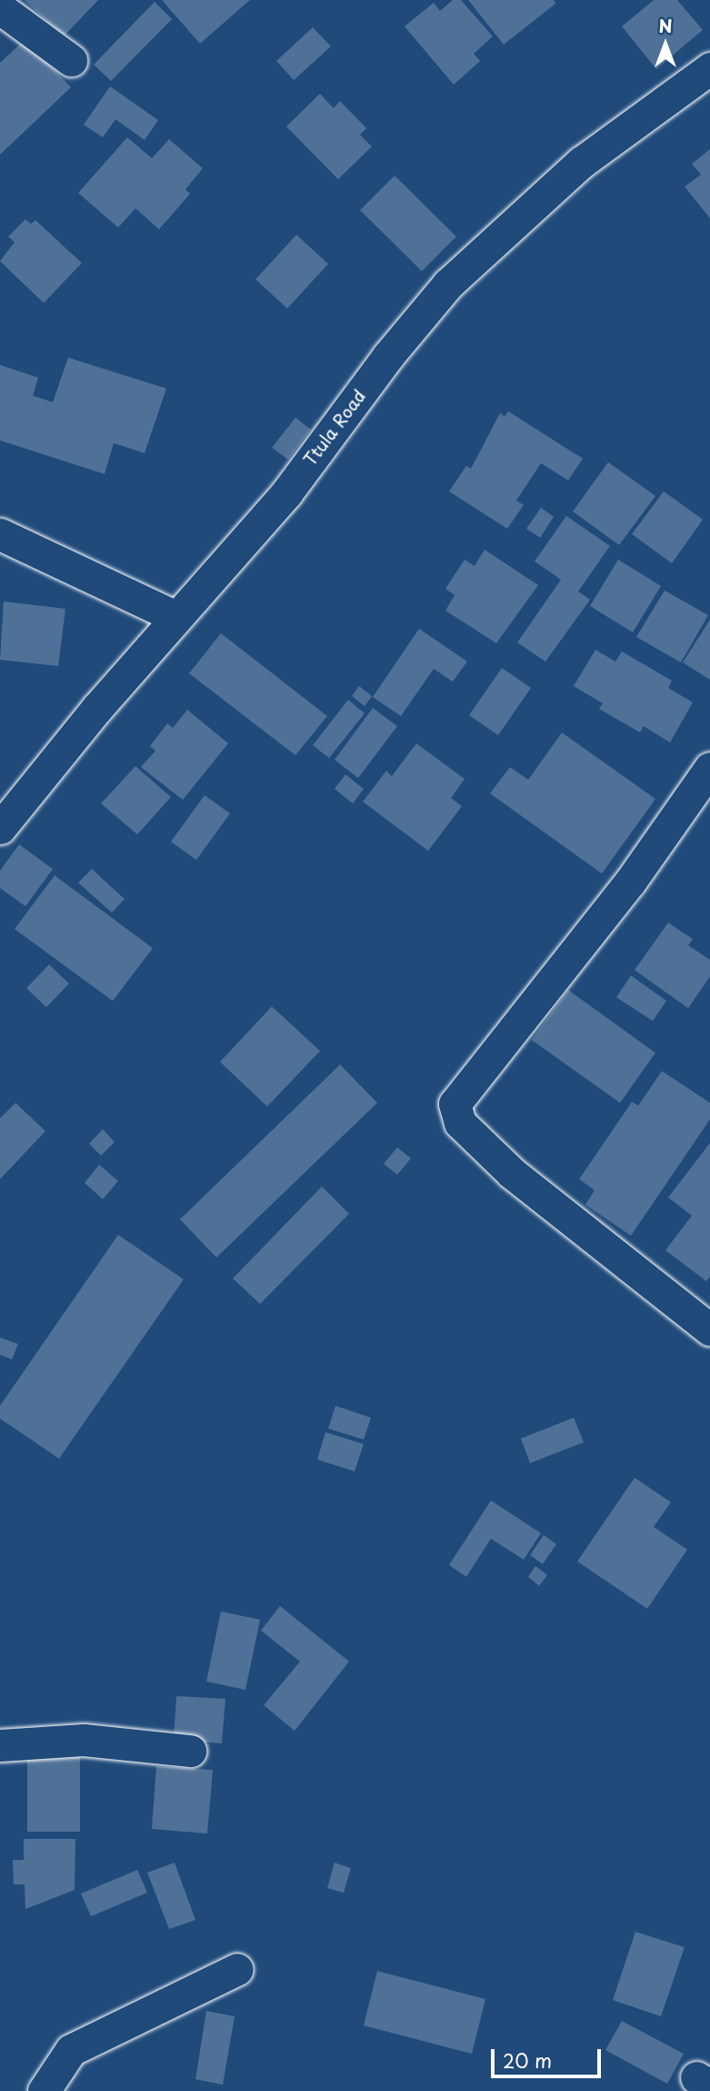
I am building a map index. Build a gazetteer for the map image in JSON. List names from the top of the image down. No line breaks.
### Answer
{"streets":{"street":["Ttula Road"]},"scale_bar":"20 m","north":"top"}
